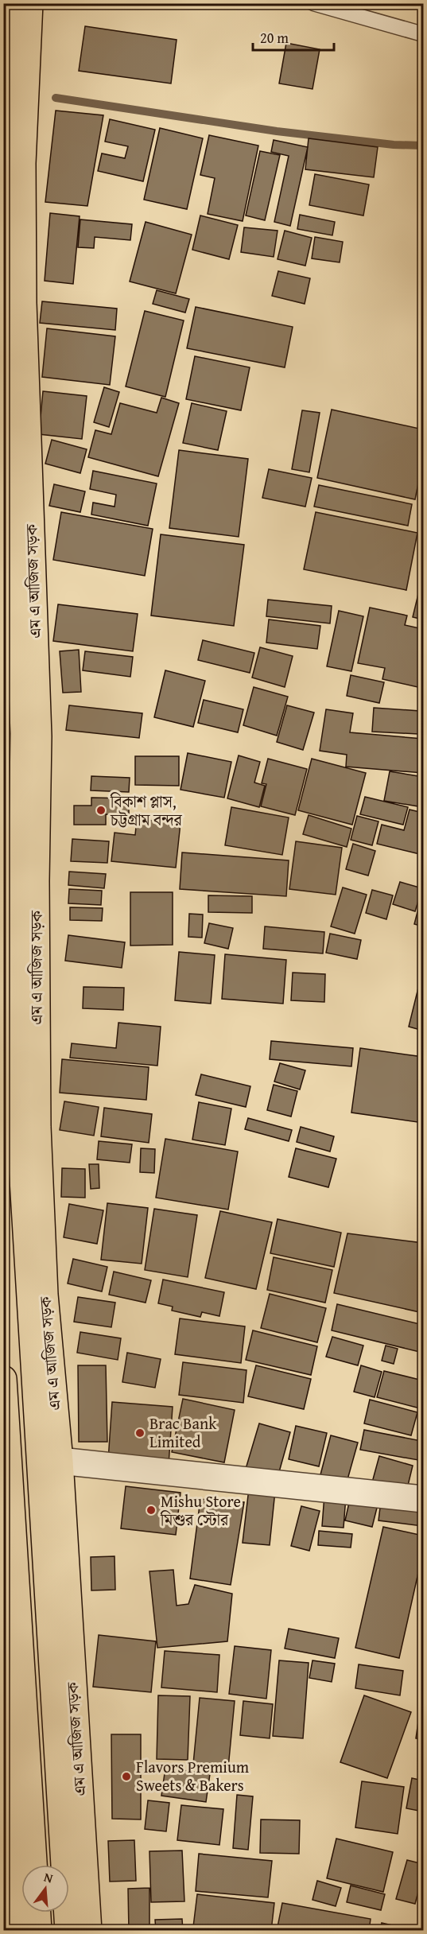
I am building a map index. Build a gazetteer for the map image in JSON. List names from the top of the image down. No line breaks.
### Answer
{"streets":{"main road":["এম এ আজিজ সড়ক"]},"places":["বিকাশ প্লাস, চট্টগ্রাম বন্দর","Brac Bank Limited","Mishu Store মিশুর স্টোর","Flavors Premium Sweets & Bakers"],"scale_bar":"20 m","north":"top"}
